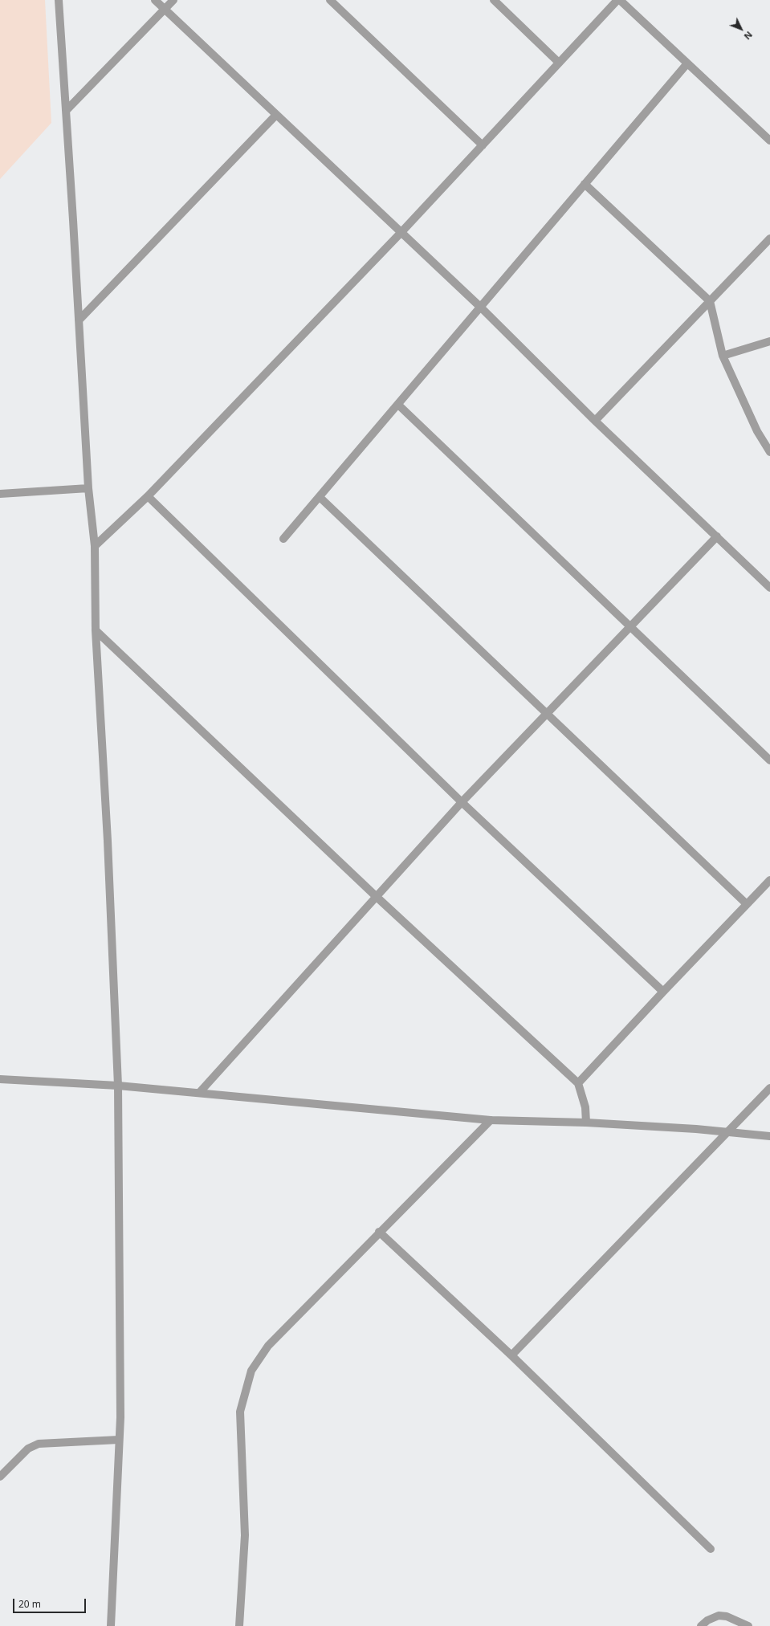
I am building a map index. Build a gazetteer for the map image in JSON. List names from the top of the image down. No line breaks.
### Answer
{"scale_bar":"20 m","north":"bottom right"}
